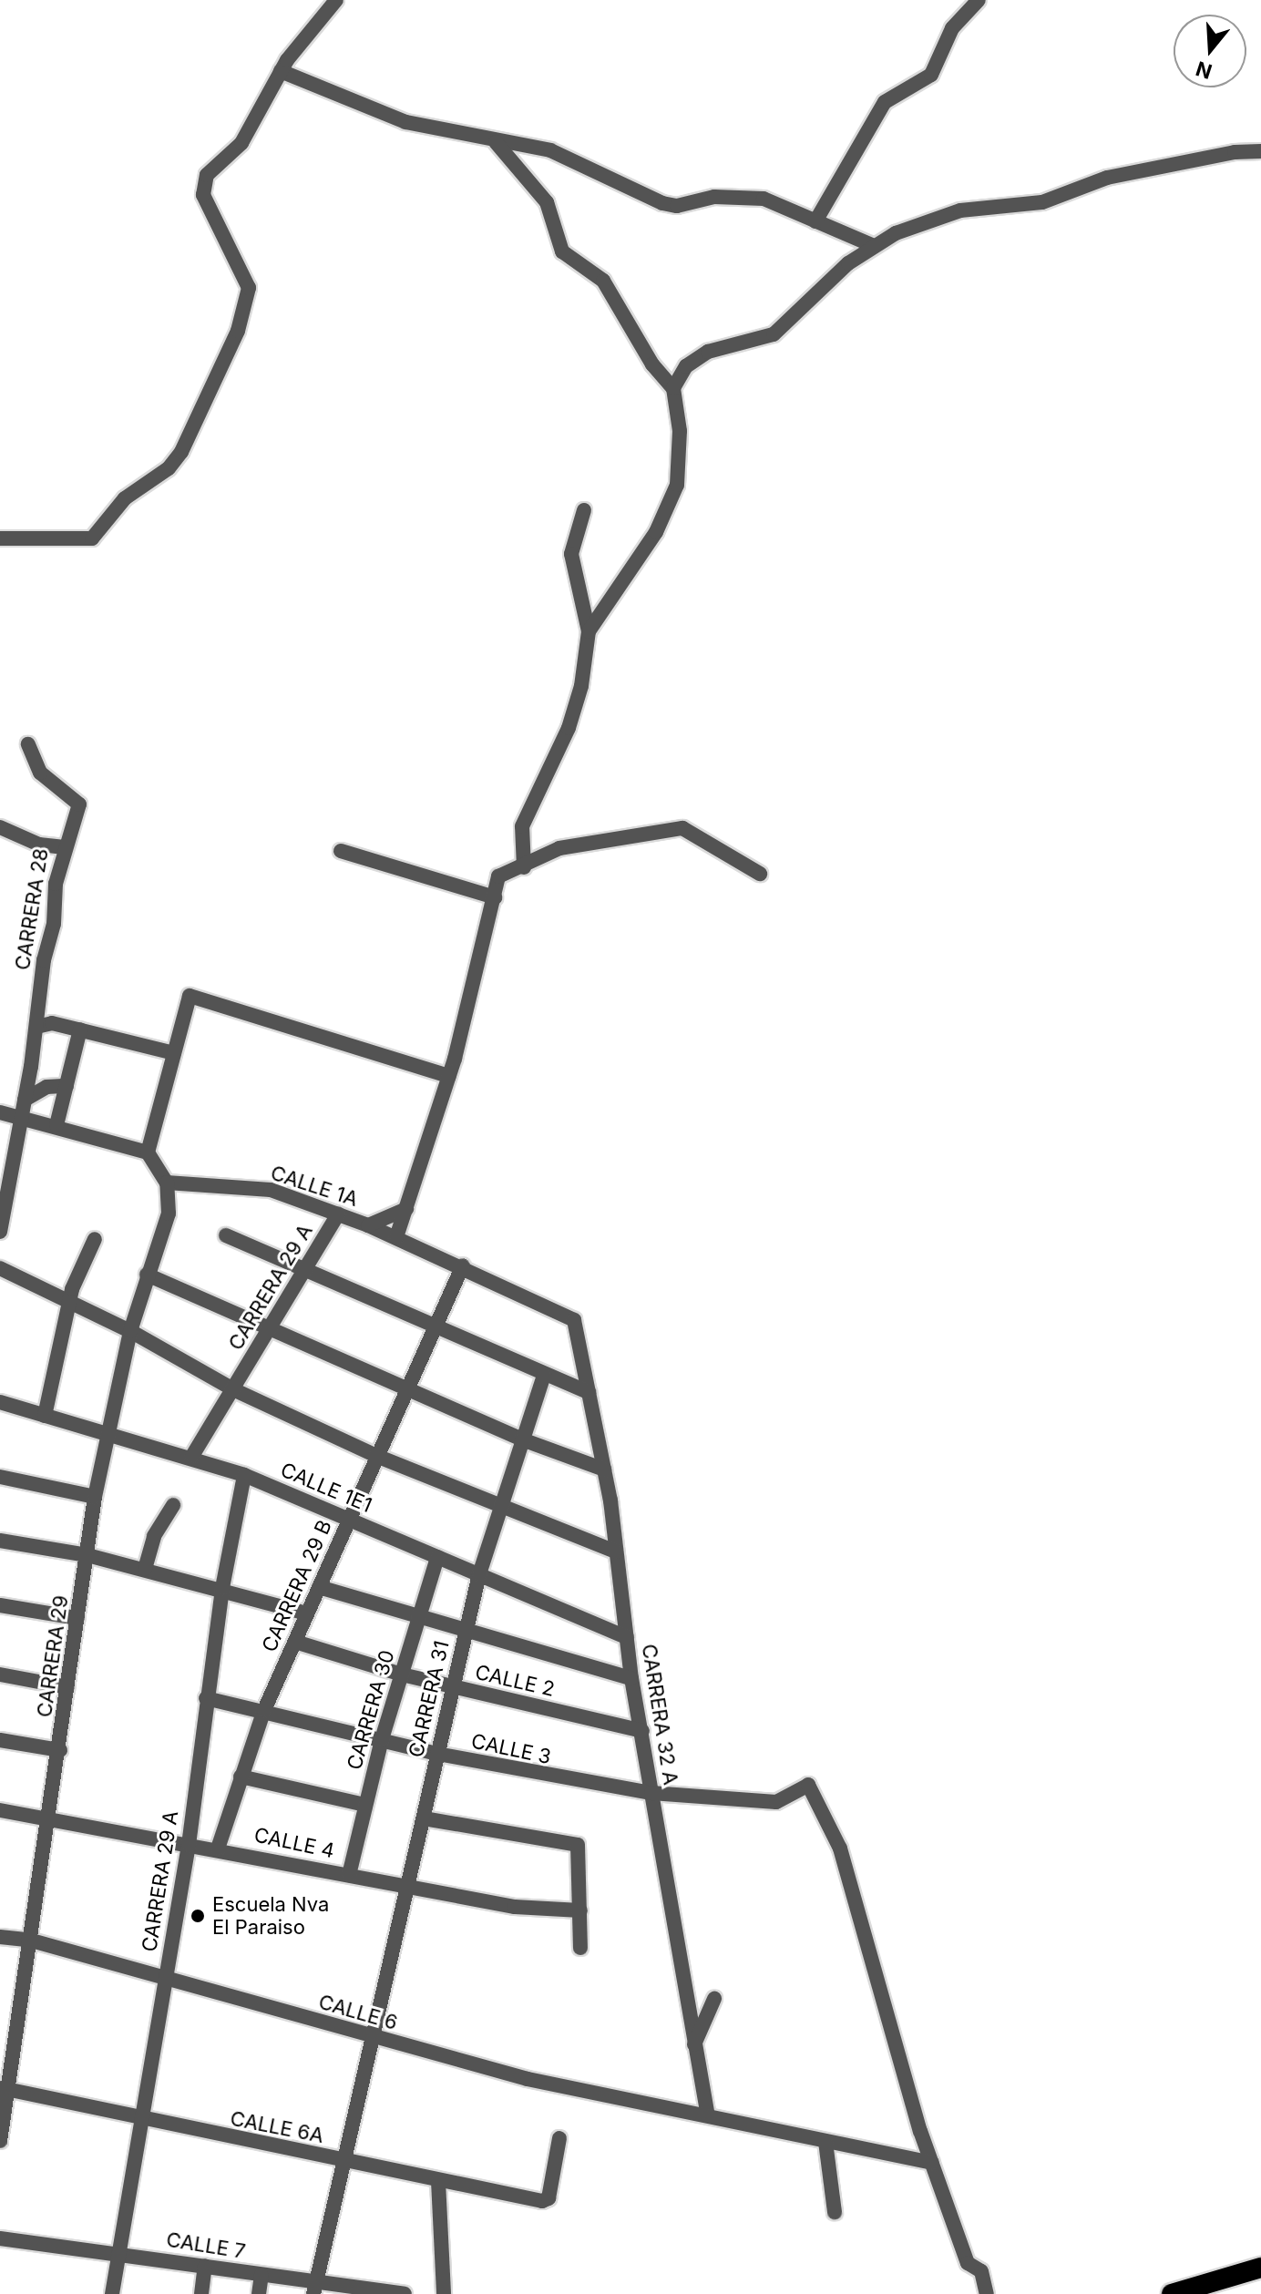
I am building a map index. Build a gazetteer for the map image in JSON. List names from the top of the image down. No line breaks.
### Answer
{"streets":{"street":["CARRERA 28","CALLE 1A","CARRERA 29 A","CALLE 1E1","CARRERA 29 B","CARRERA 29","CALLE 2","CARRERA 31","CARRERA 30","CARRERA 32 A","CALLE 3","CALLE 4","CALLE 6","CALLE 6A","CALLE 7"]},"crossings":[["CALLE 1A","CARRERA 29 A"],["CALLE 1A","CARRERA 29 B"],["CALLE 1A","CARRERA 29"],["CALLE 1A","CARRERA 32 A"],["CARRERA 29 A","CALLE 1E1"],["CARRERA 29 A","CALLE 3"],["CARRERA 29 A","CALLE 4"],["CARRERA 29 A","CALLE 6"],["CARRERA 29 A","CALLE 6A"],["CARRERA 29 A","CALLE 7"],["CALLE 1E1","CARRERA 29 B"],["CALLE 1E1","CARRERA 29"],["CALLE 1E1","CARRERA 31"],["CALLE 1E1","CARRERA 30"],["CALLE 1E1","CARRERA 32 A"],["CARRERA 29 B","CALLE 2"],["CARRERA 29 B","CALLE 3"],["CARRERA 29 B","CALLE 4"],["CARRERA 29","CALLE 4"],["CARRERA 29","CALLE 6"],["CARRERA 29","CALLE 6A"],["CALLE 2","CARRERA 31"],["CALLE 2","CARRERA 30"],["CALLE 2","CARRERA 32 A"],["CARRERA 31","CALLE 3"],["CARRERA 31","CALLE 4"],["CARRERA 31","CALLE 6"],["CARRERA 30","CALLE 3"],["CARRERA 30","CALLE 4"],["CARRERA 32 A","CALLE 3"],["CARRERA 32 A","CALLE 6"]],"places":["Escuela Nva El Paraiso"],"north":"bottom"}
